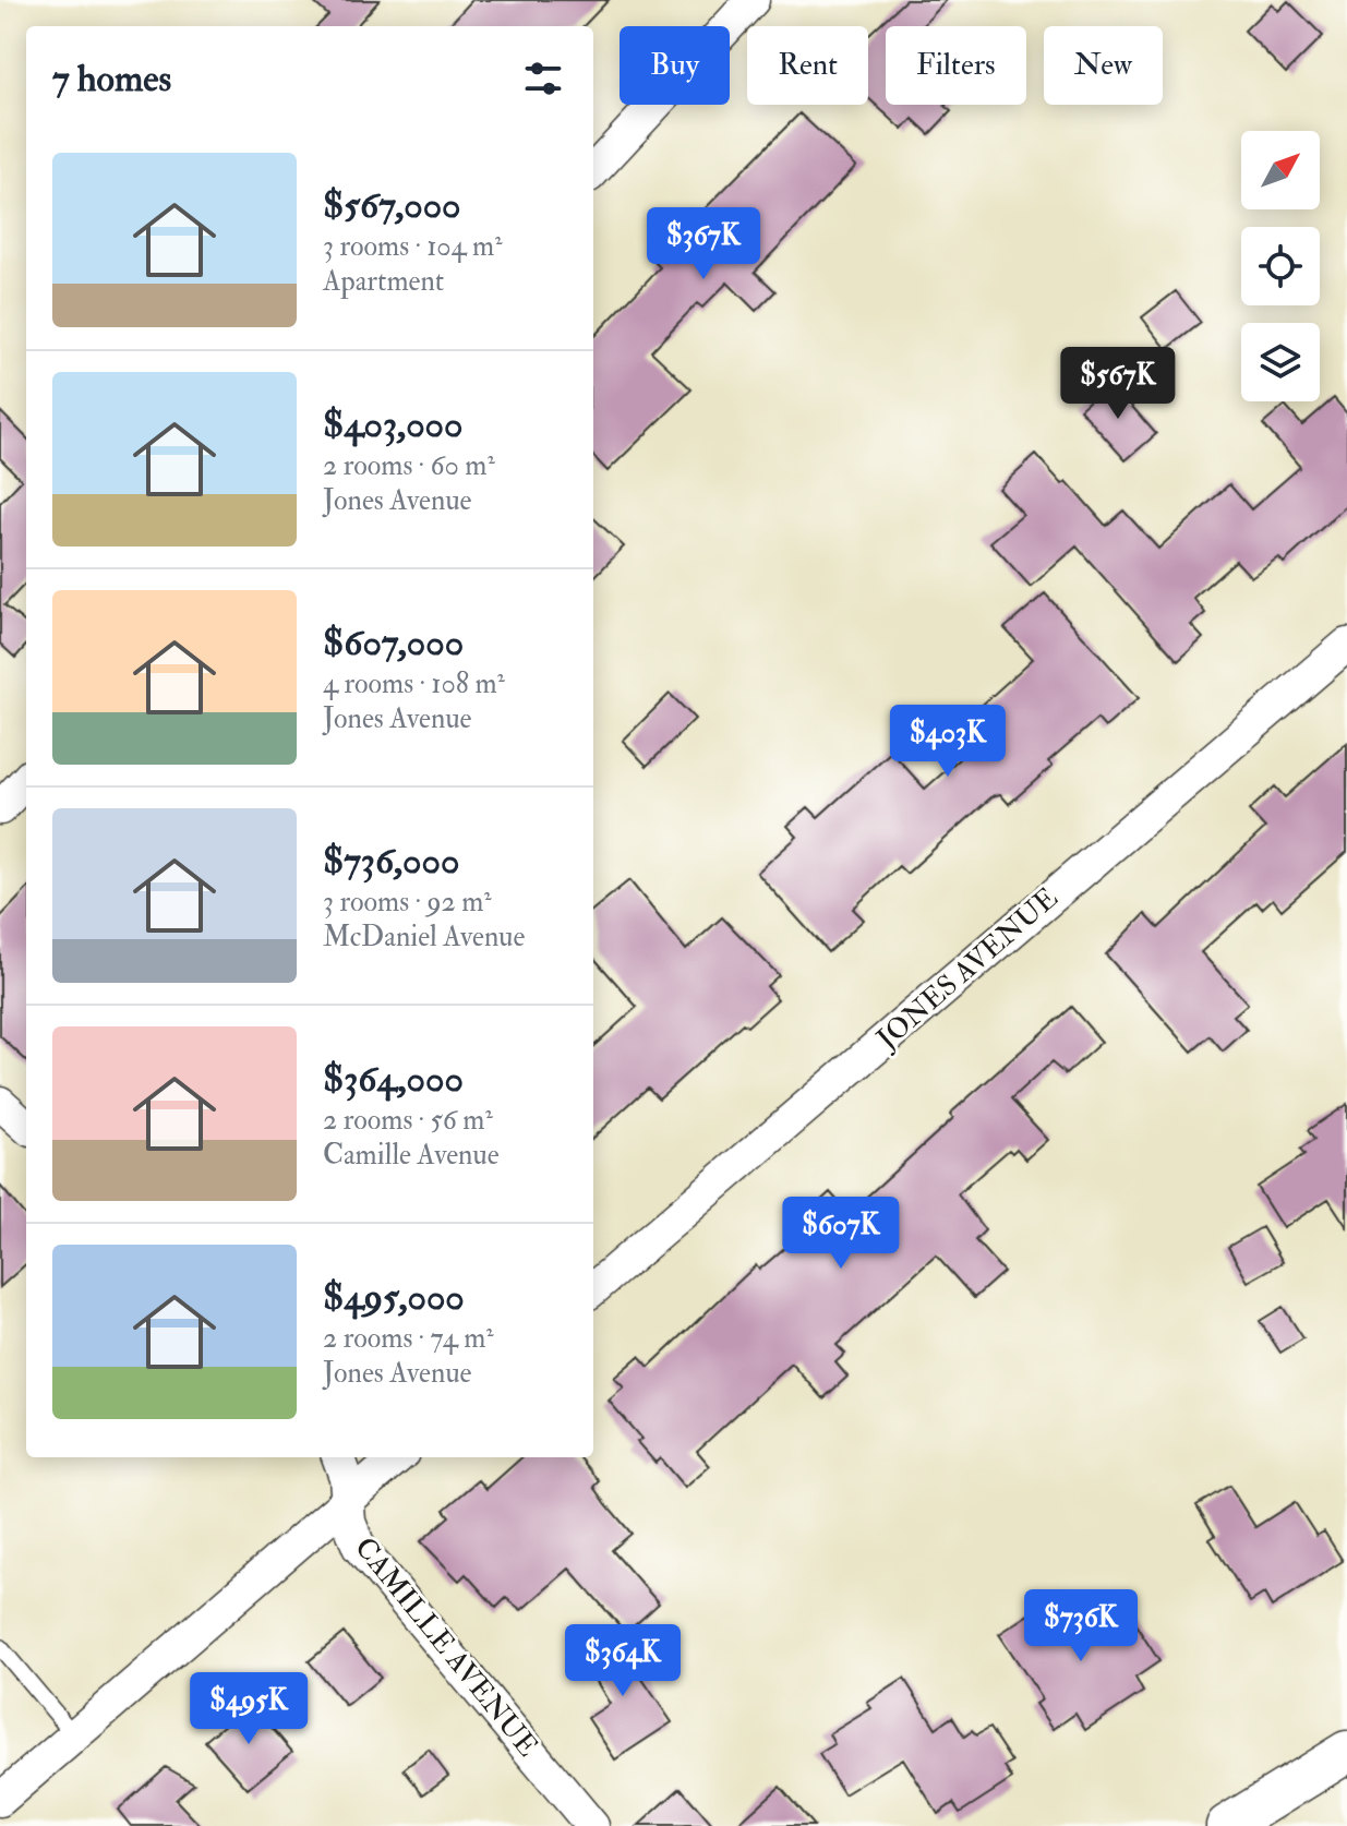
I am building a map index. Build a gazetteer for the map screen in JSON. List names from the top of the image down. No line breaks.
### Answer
{"streets":{"street":["JONES AVENUE","CAMILLE AVENUE"]},"north":"top right","page":{"chip":["Buy","Rent","Filters","New"],"heading":"7 homes","list":[{"name":"$567,000","note":"3 rooms · 104 m² · Apartment"},{"name":"$403,000","note":"2 rooms · 60 m² · Jones Avenue"},{"name":"$607,000","note":"4 rooms · 108 m² · Jones Avenue"},{"name":"$736,000","note":"3 rooms · 92 m² · McDaniel Avenue"},{"name":"$364,000","note":"2 rooms · 56 m² · Camille Avenue"},{"name":"$495,000","note":"2 rooms · 74 m² · Jones Avenue"}],"price":["$367K","$567K","$403K","$607K","$736K","$364K","$495K"]}}
